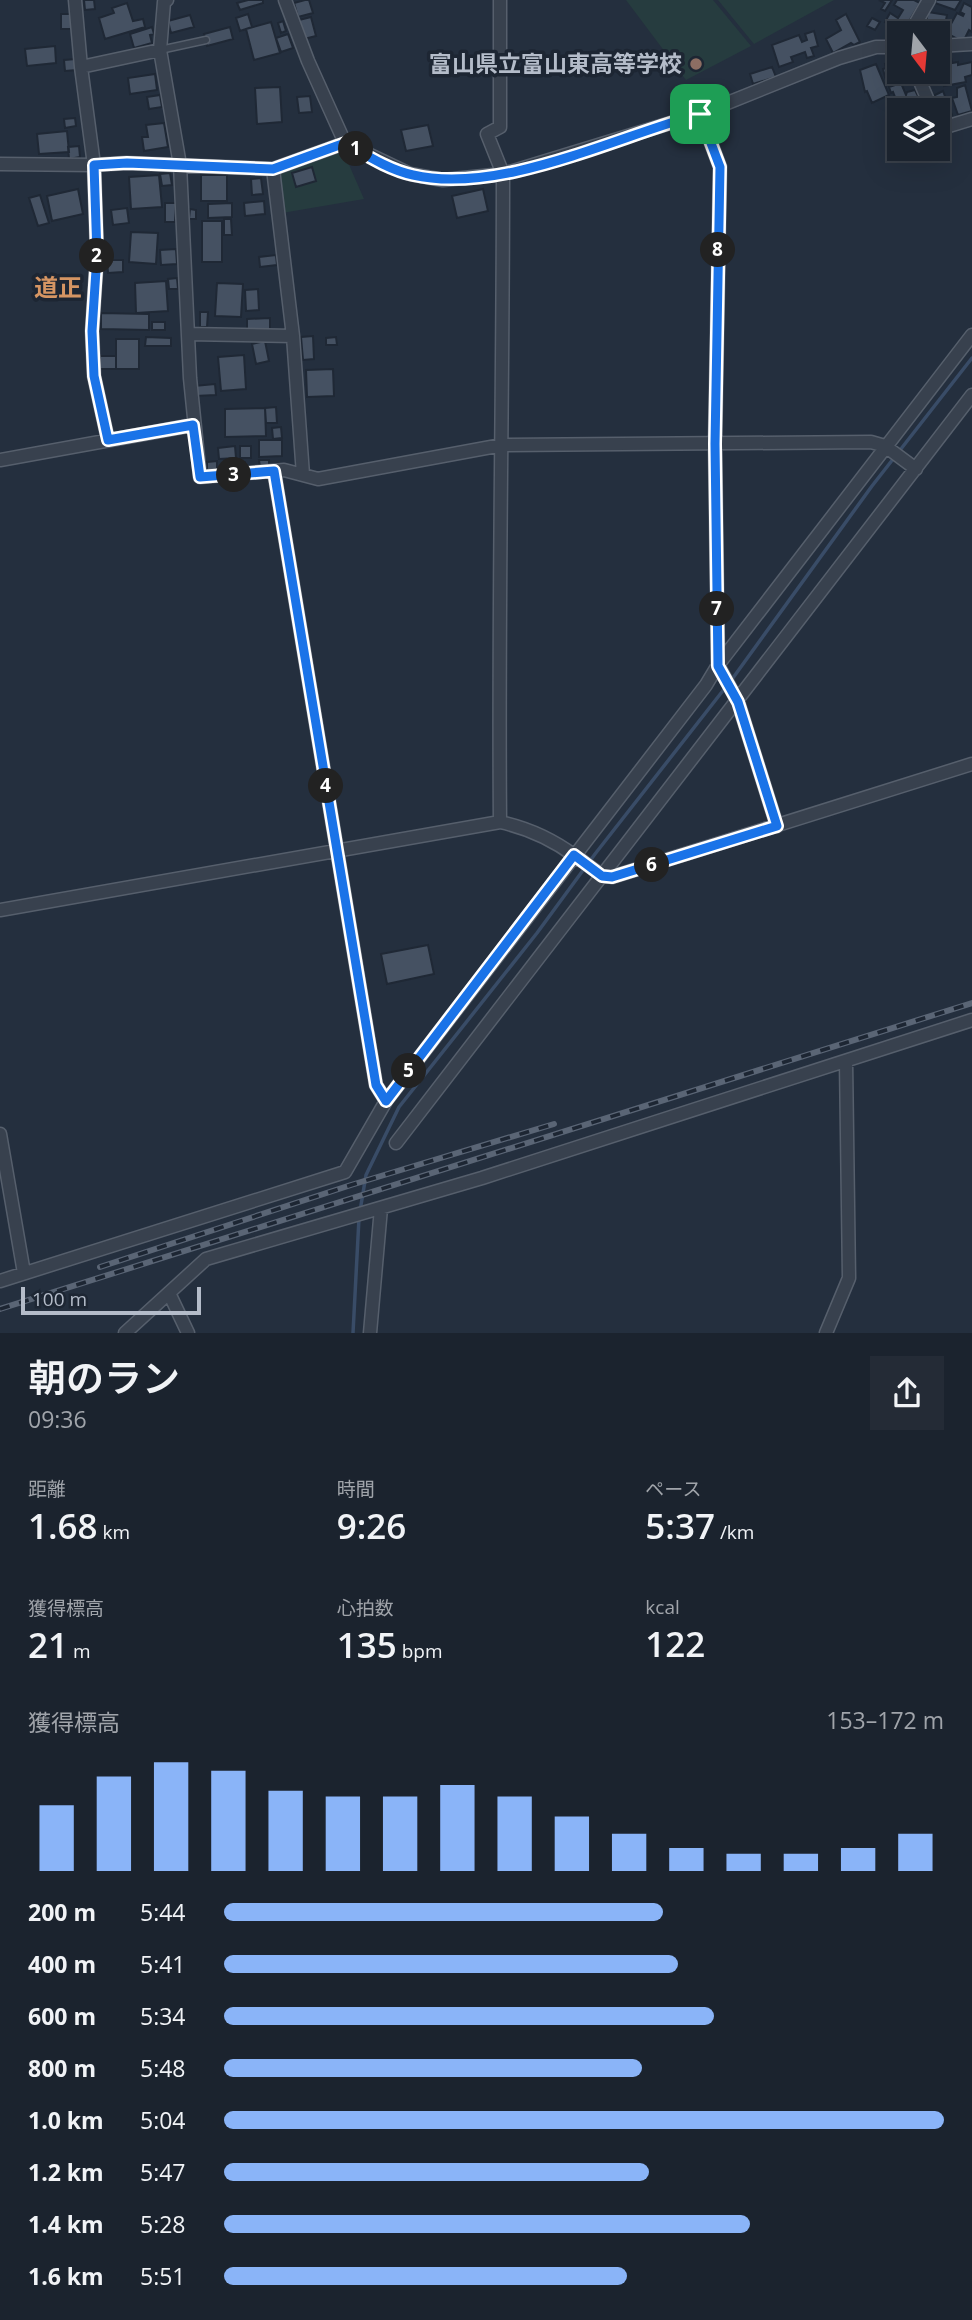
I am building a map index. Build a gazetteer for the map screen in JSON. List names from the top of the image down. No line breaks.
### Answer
{"districts":["道正"],"places":["富山県立富山東高等学校"],"scale_bar":"100 m","north":"bottom","page":{"pins":["1","8","2","3","7","4","6","5"],"scale":"100 m","heading":["朝のラン","09:36"],"stats":[["距離","1.68 km"],["時間","9:26"],["ペース","5:37 /km"],["獲得標高","21 m"],["心拍数","135 bpm"],["kcal","122"]],"chart":["獲得標高","153–172 m"],"list":[{"name":"200 m","note":"5:44"},{"name":"400 m","note":"5:41"},{"name":"600 m","note":"5:34"},{"name":"800 m","note":"5:48"},{"name":"1.0 km","note":"5:04"},{"name":"1.2 km","note":"5:47"},{"name":"1.4 km","note":"5:28"},{"name":"1.6 km","note":"5:51"}]}}
